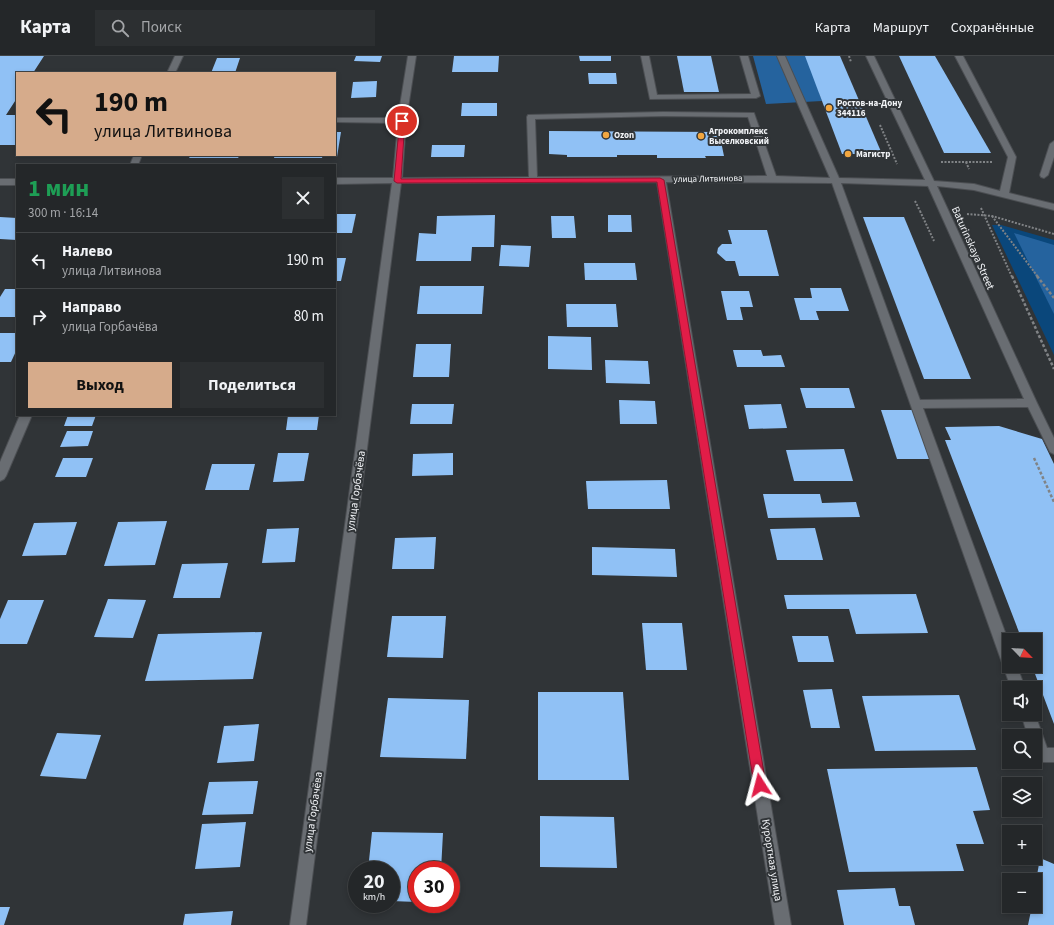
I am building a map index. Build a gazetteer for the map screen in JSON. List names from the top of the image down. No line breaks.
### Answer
{"streets":{"street":["улица Литвинова","Baturinskaya Street","улица Горбачёва","Курортная улица"]},"crossings":[["улица Литвинова","Baturinskaya Street"],["улица Литвинова","улица Горбачёва"],["улица Литвинова","Курортная улица"]],"places":["Ростов-на-Дону 344116","Ozon","Агрокомплекс Выселковский","Магистр"],"north":"bottom right","page":{"header":"Карта","search":"Поиск","nav":["Карта","Маршрут","Сохранённые"],"turn":["190 m","улица Литвинова"],"heading":["1 мин","300 m · 16:14"],"list":[{"name":"Налево","note":"улица Литвинова","value":"190 m"},{"name":"Направо","note":"улица Горбачёва","value":"80 m"}],"buttons":["Выход","Поделиться"],"map_buttons":["+","−"],"speed":"20 km/h","limit":"30"}}
